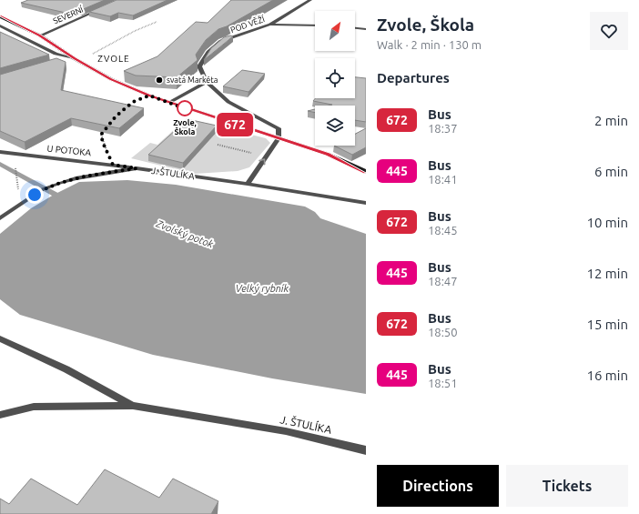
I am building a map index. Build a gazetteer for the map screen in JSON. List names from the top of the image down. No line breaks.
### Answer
{"streets":{"street":["SEVERNÍ","POD VĚŽÍ","U POTOKA","J. ŠTULÍKA"]},"crossings":[["U POTOKA","J. ŠTULÍKA"]],"districts":["ZVOLE"],"water":["Zvolský potok","Velký rybník"],"places":["svatá Markéta","Zvole, Škola"],"lines":["bus line 672"],"north":"top right","page":{"on_map":"672","heading":[["Zvole, Škola","Walk · 2 min · 130 m"],"Departures"],"list":[{"mark":"672","name":"Bus","note":"18:37","value":"2 min"},{"mark":"445","name":"Bus","note":"18:41","value":"6 min"},{"mark":"672","name":"Bus","note":"18:45","value":"10 min"},{"mark":"445","name":"Bus","note":"18:47","value":"12 min"},{"mark":"672","name":"Bus","note":"18:50","value":"15 min"},{"mark":"445","name":"Bus","note":"18:51","value":"16 min"}],"buttons":["Directions","Tickets"]}}
